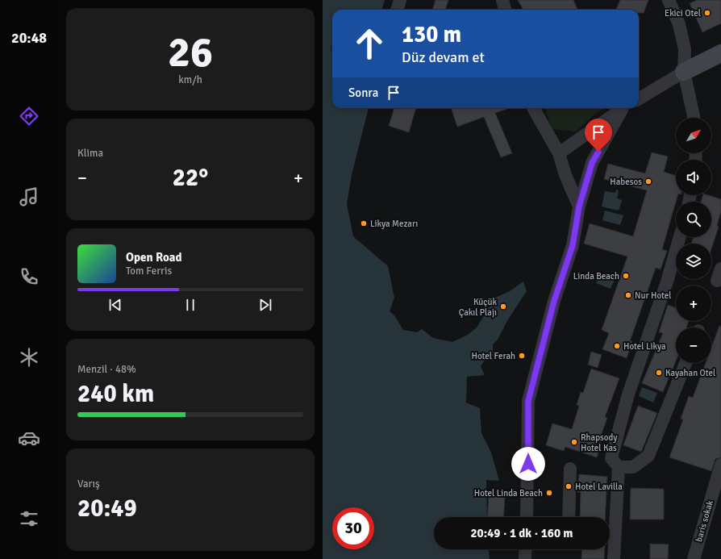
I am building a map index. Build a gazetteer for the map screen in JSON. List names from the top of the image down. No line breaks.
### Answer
{"streets":{"street":["baris sokak"]},"places":["Ekici Otel","Habesos","Likya Mezarı","Linda Beach","Nur Hotel","Küçük Çakıl Plajı","Hotel Likya","Hotel Ferah","Kayahan Otel","Rhapsody Hotel Kas","Hotel Lavilla","Hotel Linda Beach"],"north":"top right","page":{"tabs":"20:48","tile":[["26","km/h"],"Klima",["Menzil · 48%","240 km"],["Varış","20:49"]],"turn":["130 m","Düz devam et"],"then":"Sonra","map_buttons":["+","−"],"heat":["−","22°","+"],"song":["Open Road","Tom Ferris"],"limit":"30","trip":"20:49 · 1 dk · 160 m"}}
